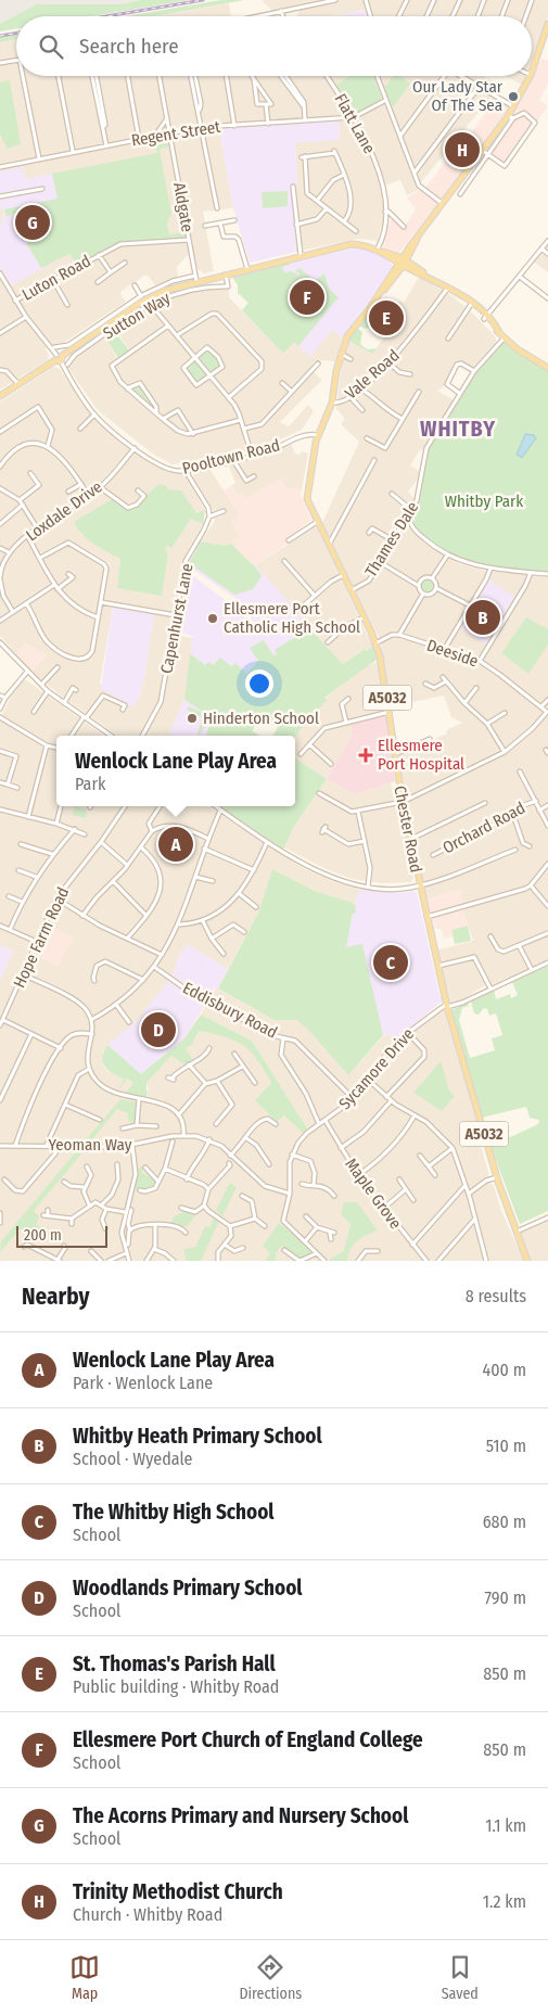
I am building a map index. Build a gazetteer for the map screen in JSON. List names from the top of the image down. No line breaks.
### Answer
{"streets":{"main road":["Sutton Way","A5032","Chester Road"],"street":["Flatt Lane","Regent Street","Aldgate","Luton Road","Vale Road","Pooltown Road","Loxdale Drive","Thames Dale","Capenhurst Lane","Deeside","Orchard Road","Hope Farm Road","Eddisbury Road","Sycamore Drive","Yeoman Way","Maple Grove"]},"crossings":[["Flatt Lane","Regent Street"],["Flatt Lane","Sutton Way"],["Regent Street","Aldgate"],["Aldgate","Luton Road"],["Aldgate","Sutton Way"],["Sutton Way","Vale Road"],["Sutton Way","A5032"],["Vale Road","A5032"],["Vale Road","Chester Road"],["Pooltown Road","Loxdale Drive"],["Pooltown Road","Chester Road"],["Thames Dale","Chester Road"],["A5032","Chester Road"],["Chester Road","Sycamore Drive"],["Eddisbury Road","Sycamore Drive"],["Sycamore Drive","Maple Grove"]],"districts":["WHITBY"],"parks":["Whitby Park"],"places":{"other":["Our Lady Star Of The Sea","Ellesmere Port Catholic High School","Hinderton School"],"health":["Ellesmere Port Hospital"]},"scale_bar":"200 m","page":{"search":"Search here","pins":["H","G","F","E","B","A","C","D"],"popup":["Wenlock Lane Play Area","Park"],"scale":"200 m","heading":["Nearby","8 results"],"list":[{"mark":"A","name":"Wenlock Lane Play Area","note":"Park · Wenlock Lane","value":"400 m"},{"mark":"B","name":"Whitby Heath Primary School","note":"School · Wyedale","value":"510 m"},{"mark":"C","name":"The Whitby High School","note":"School","value":"680 m"},{"mark":"D","name":"Woodlands Primary School","note":"School","value":"790 m"},{"mark":"E","name":"St. Thomas's Parish Hall","note":"Public building · Whitby Road","value":"850 m"},{"mark":"F","name":"Ellesmere Port Church of England College","note":"School","value":"850 m"},{"mark":"G","name":"The Acorns Primary and Nursery School","note":"School","value":"1.1 km"},{"mark":"H","name":"Trinity Methodist Church","note":"Church · Whitby Road","value":"1.2 km"}],"nav":["Map","Directions","Saved"]}}
